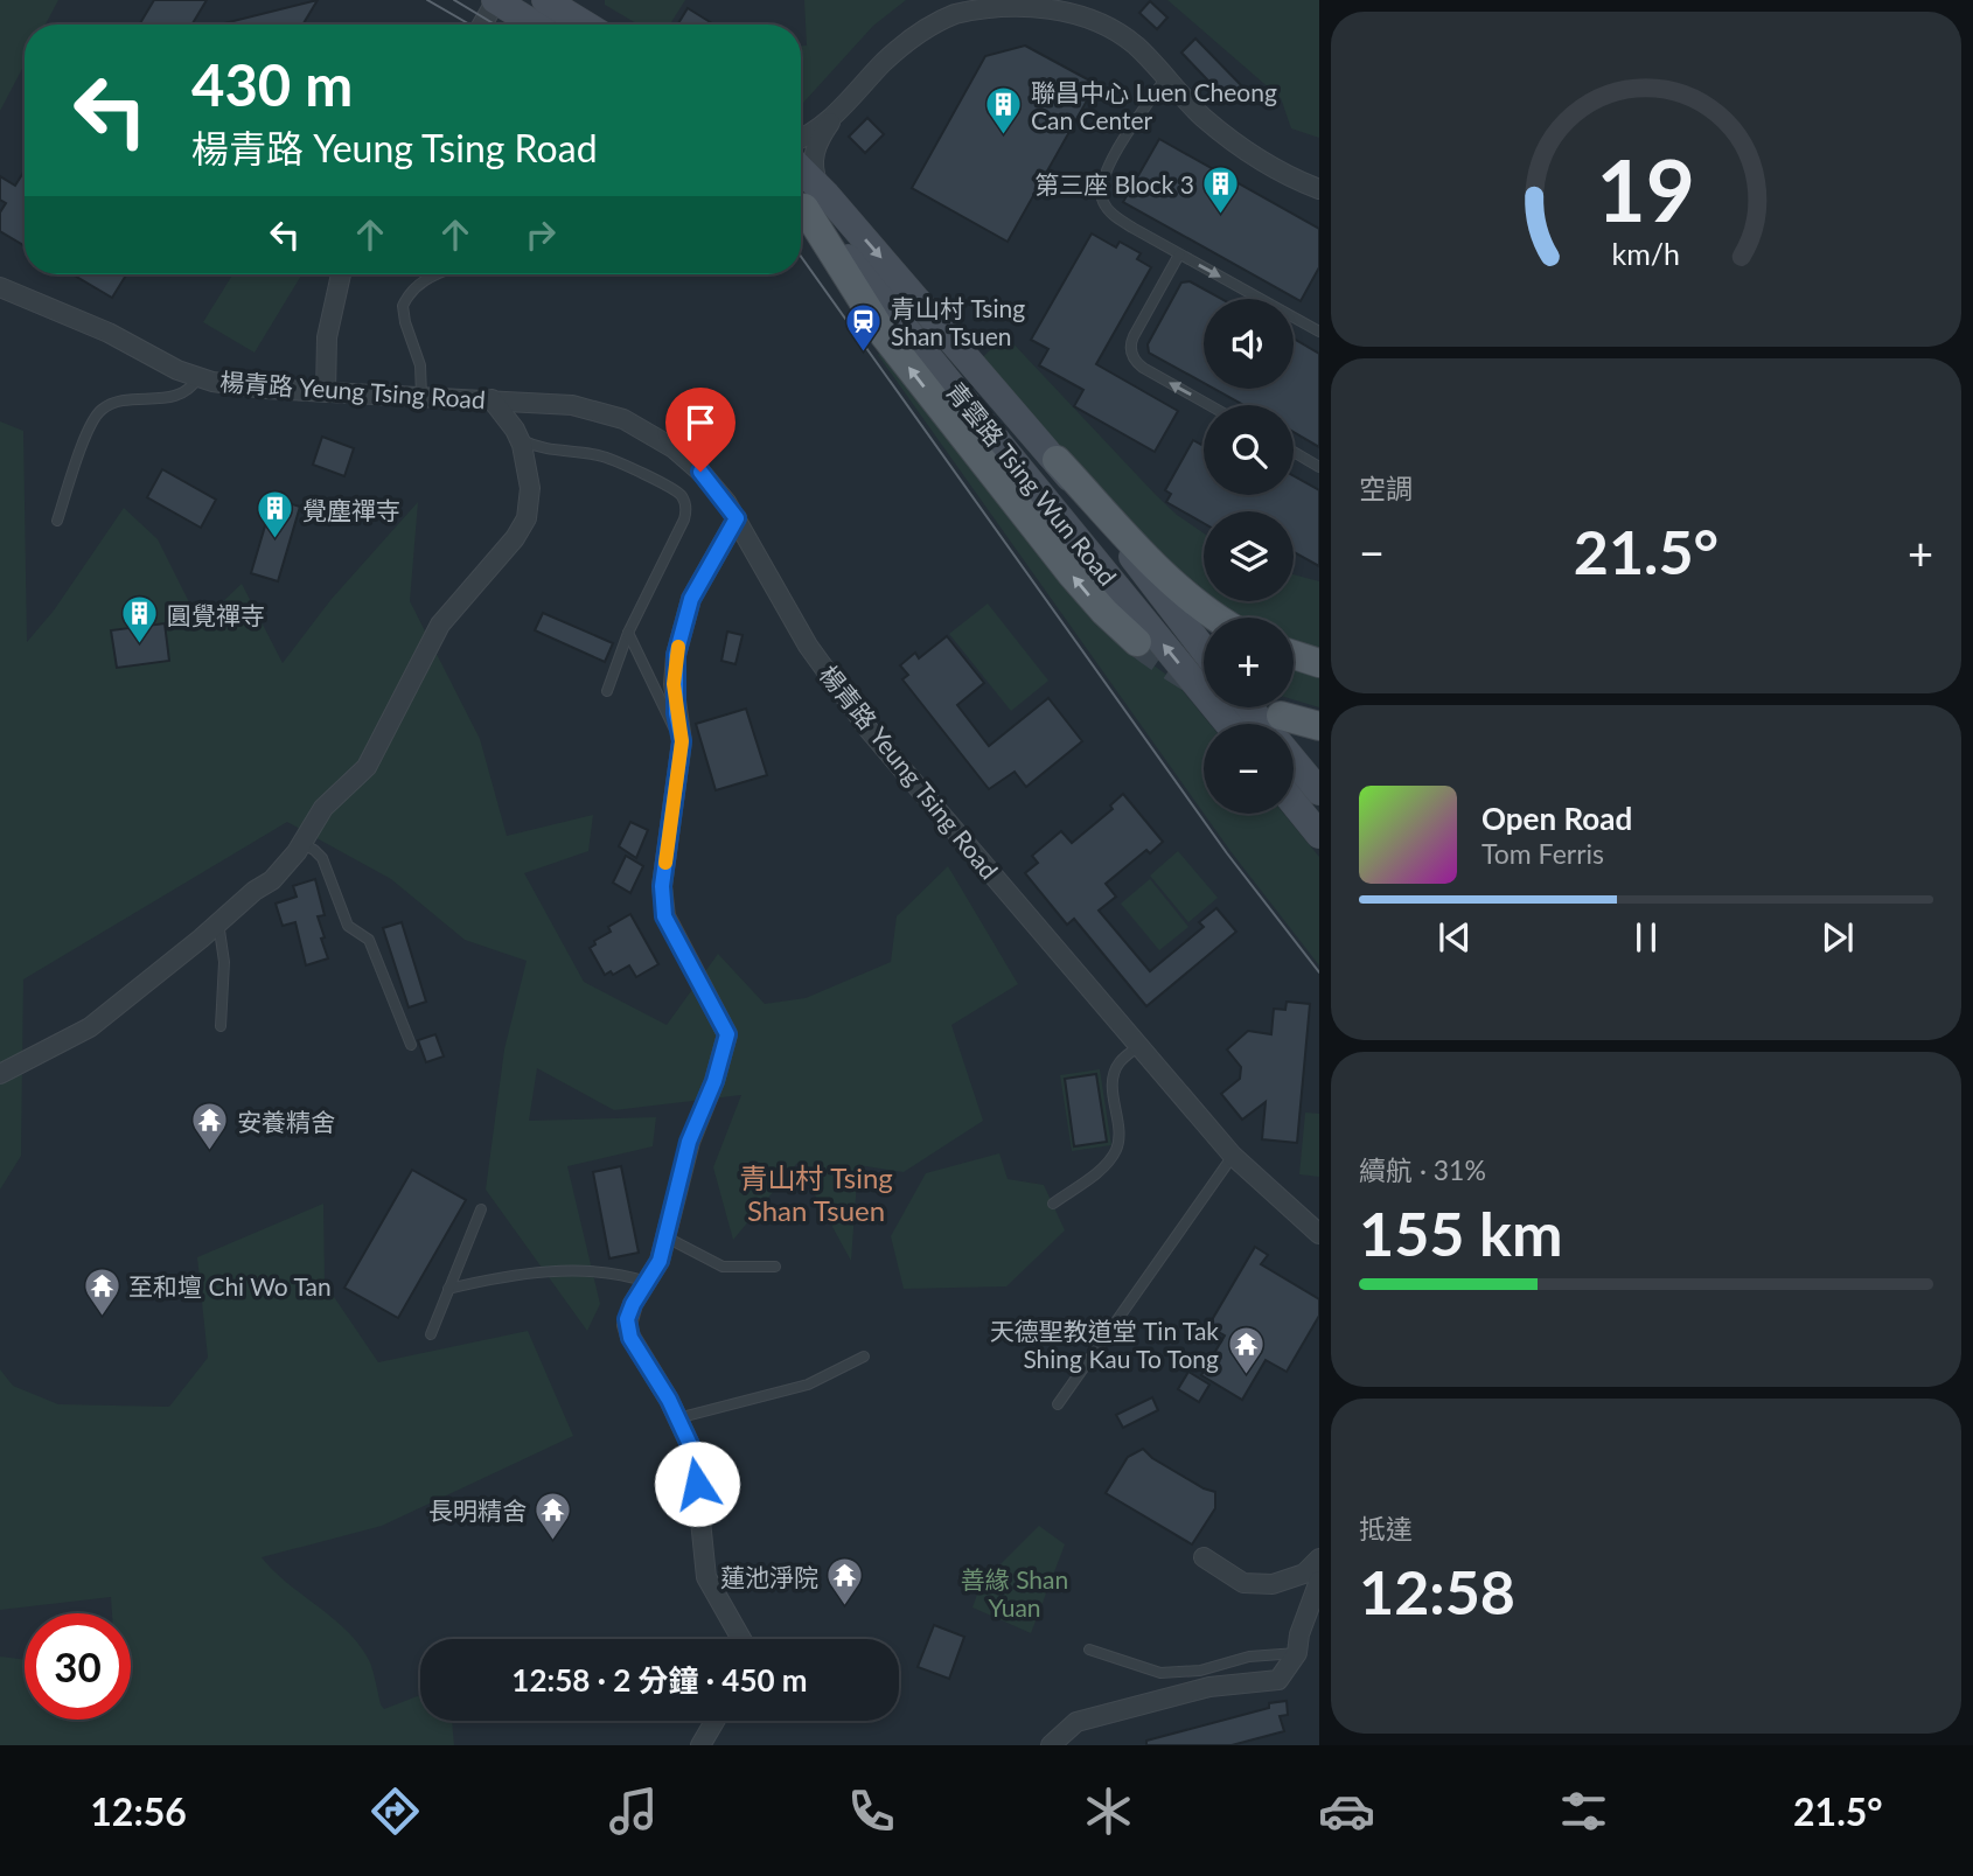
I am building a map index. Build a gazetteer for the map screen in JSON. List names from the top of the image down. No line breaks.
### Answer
{"streets":{"main road":["青雲路 Tsing Wun Road"],"street":["楊青路 Yeung Tsing Road"]},"districts":["青山村 Tsing Shan Tsuen"],"parks":["善緣 Shan Yuan"],"places":{"building":["聯昌中心 Luen Cheong Can Center","第三座 Block 3","覺塵禪寺","圓覺禪寺"],"station":["青山村 Tsing Shan Tsuen"],"temple":["安養精舍","至和壇 Chi Wo Tan","天德聖教道堂 Tin Tak Shing Kau To Tong","長明精舍","蓮池淨院"]},"page":{"turn":["430 m","楊青路 Yeung Tsing Road"],"map_buttons":["+","−"],"tile":["空調",["續航 · 31%","155 km"],["抵達","12:58"]],"heat":["−","21.5°","+"],"song":["Open Road","Tom Ferris"],"limit":"30","trip":"12:58 · 2 分鐘 · 450 m","tabs":["12:56","21.5°"],"gauge":["19","km/h"]}}
